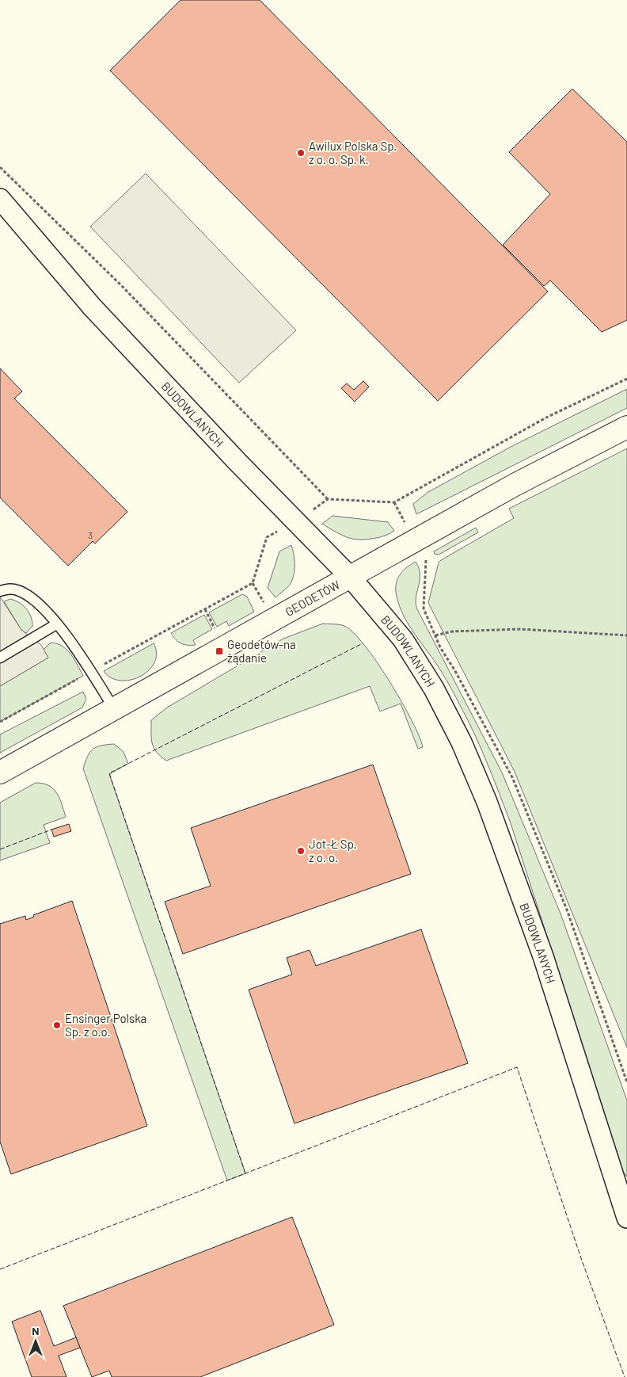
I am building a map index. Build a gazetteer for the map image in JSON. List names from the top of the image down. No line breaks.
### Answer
{"streets":{"street":["BUDOWLANYCH","GEODETÓW"]},"crossings":[["BUDOWLANYCH","GEODETÓW"]],"places":{"other":["Awilux Polska Sp. z o. o. Sp. k.","Jot-Ł Sp. z o. o.","Ensinger Polska Sp. z o.o."],"transit":["Geodetów-na żądanie"]},"house_numbers":["3"],"north":"top"}
